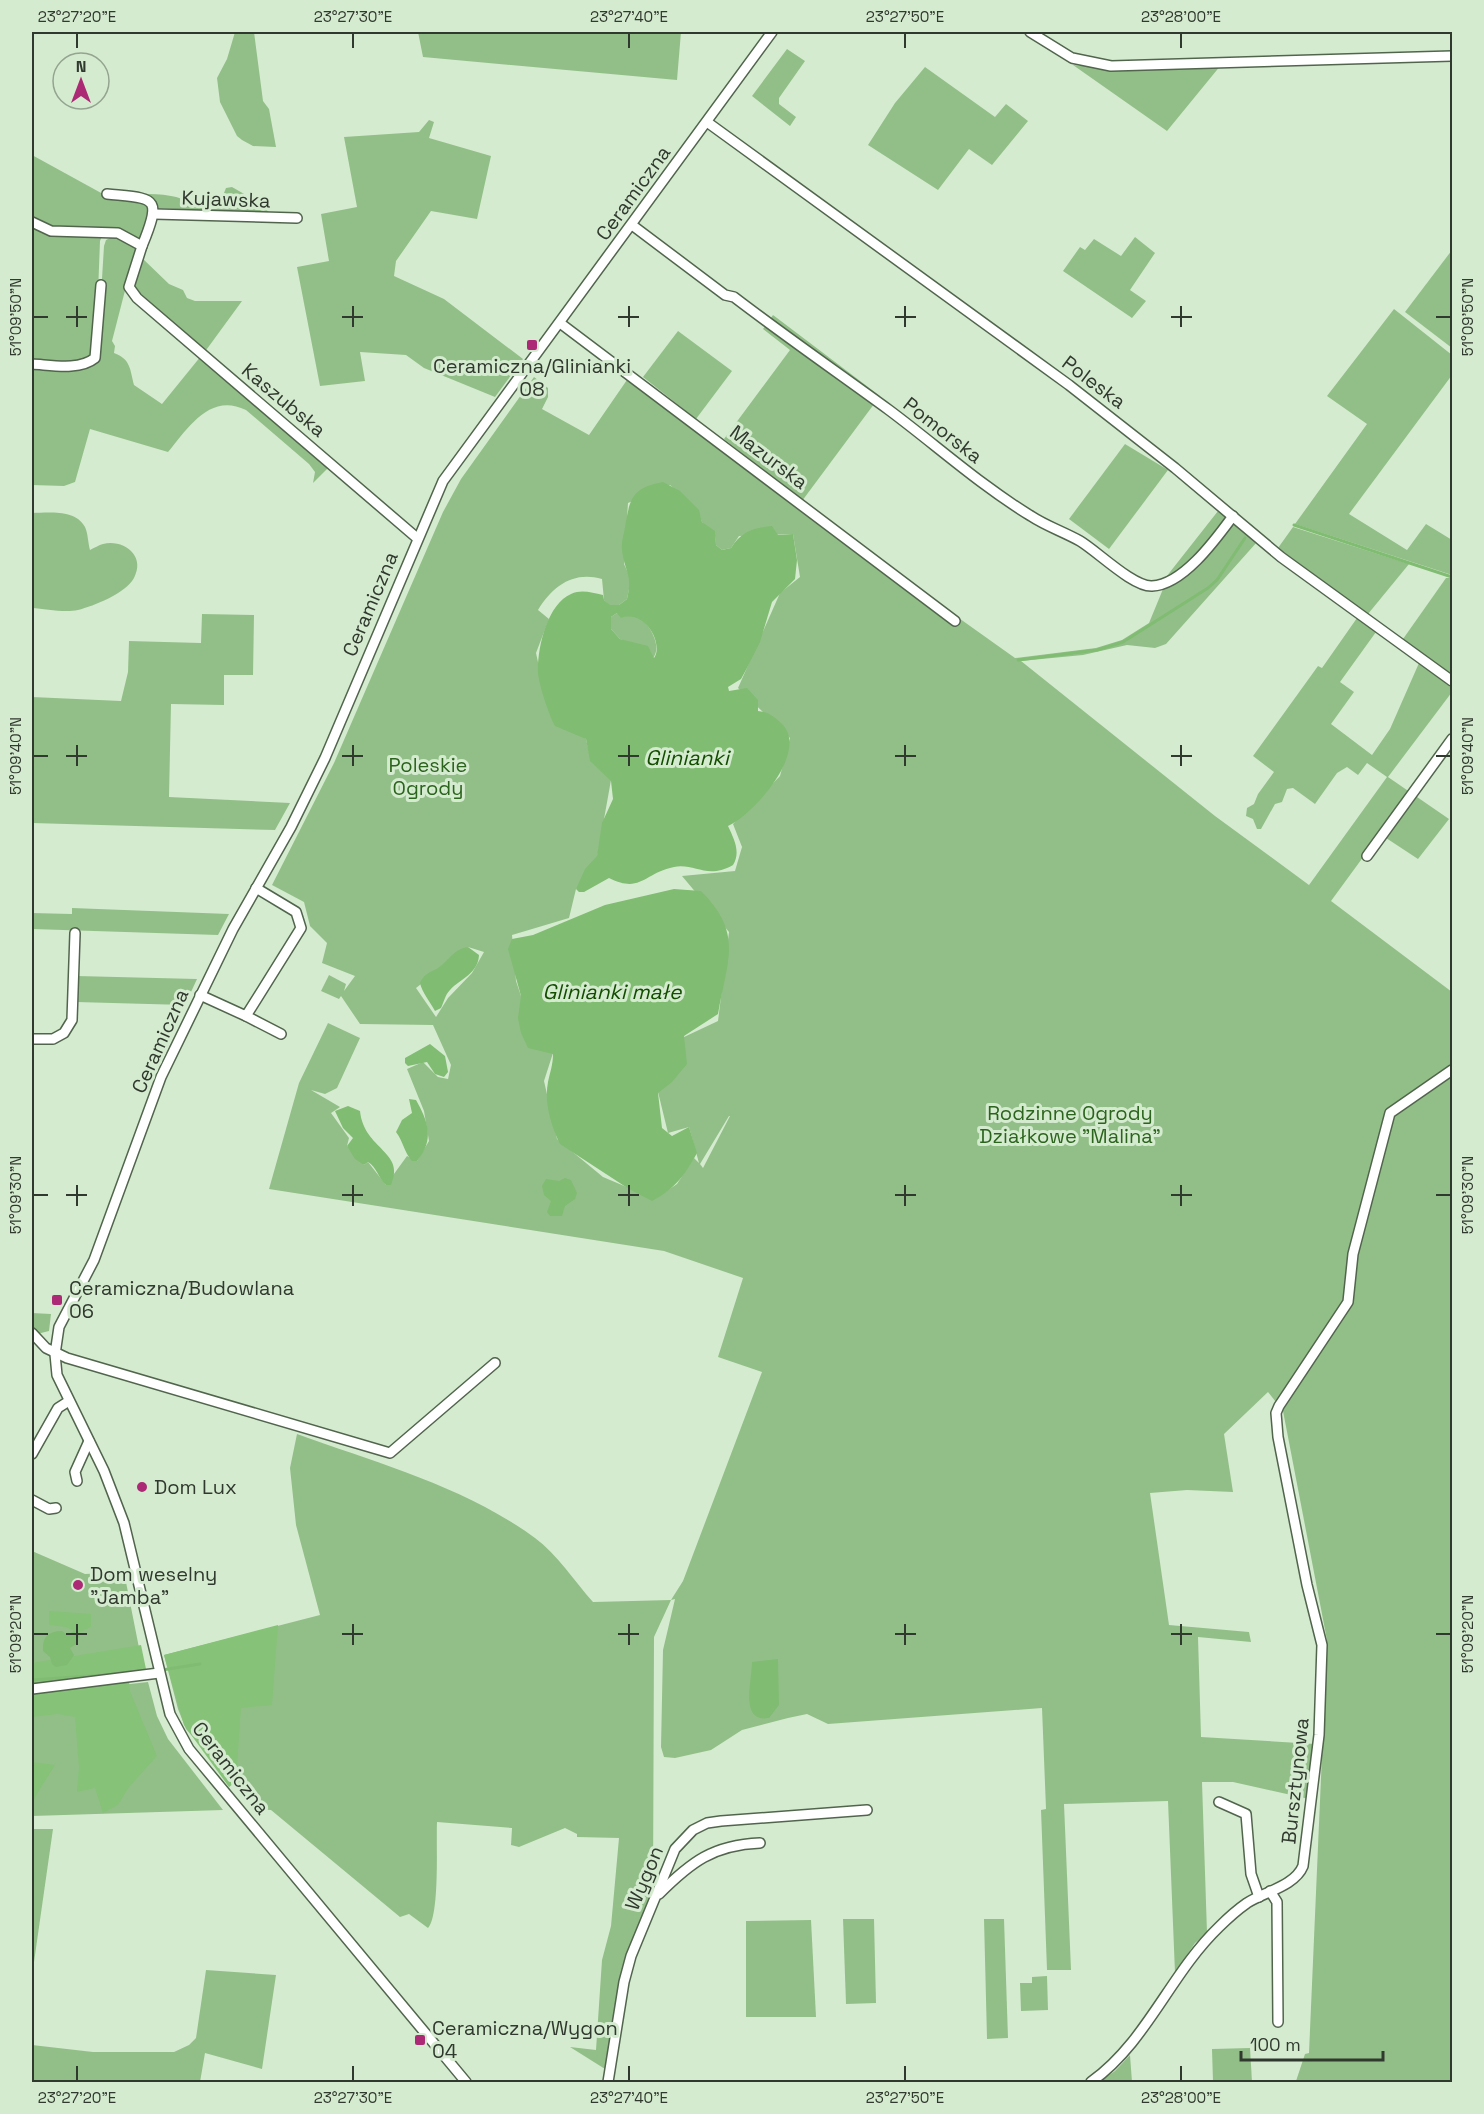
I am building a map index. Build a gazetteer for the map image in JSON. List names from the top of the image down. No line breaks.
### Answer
{"streets":{"street":["Ceramiczna","Kujawska","Poleska","Kaszubska","Pomorska","Mazurska","Bursztynowa","Wygon"]},"crossings":[["Ceramiczna","Poleska"],["Ceramiczna","Kaszubska"],["Ceramiczna","Pomorska"],["Ceramiczna","Mazurska"],["Kujawska","Kaszubska"],["Poleska","Pomorska"]],"water":["Glinianki","Glinianki małe"],"parks":["Poleskie Ogrody","Rodzinne Ogrody Działkowe \"Malina\""],"places":{"transit":["Ceramiczna/Glinianki 08","Ceramiczna/Budowlana 06","Ceramiczna/Wygon 04"],"other":["Dom Lux","Dom weselny \"Jamba\""]},"scale_bar":"100 m","north":"top","coordinates":["23°27'20\"E","23°27'30\"E","23°27'40\"E","23°27'50\"E","23°28'00\"E","51°09'50\"N","51°09'40\"N","51°09'30\"N","51°09'20\"N"]}
